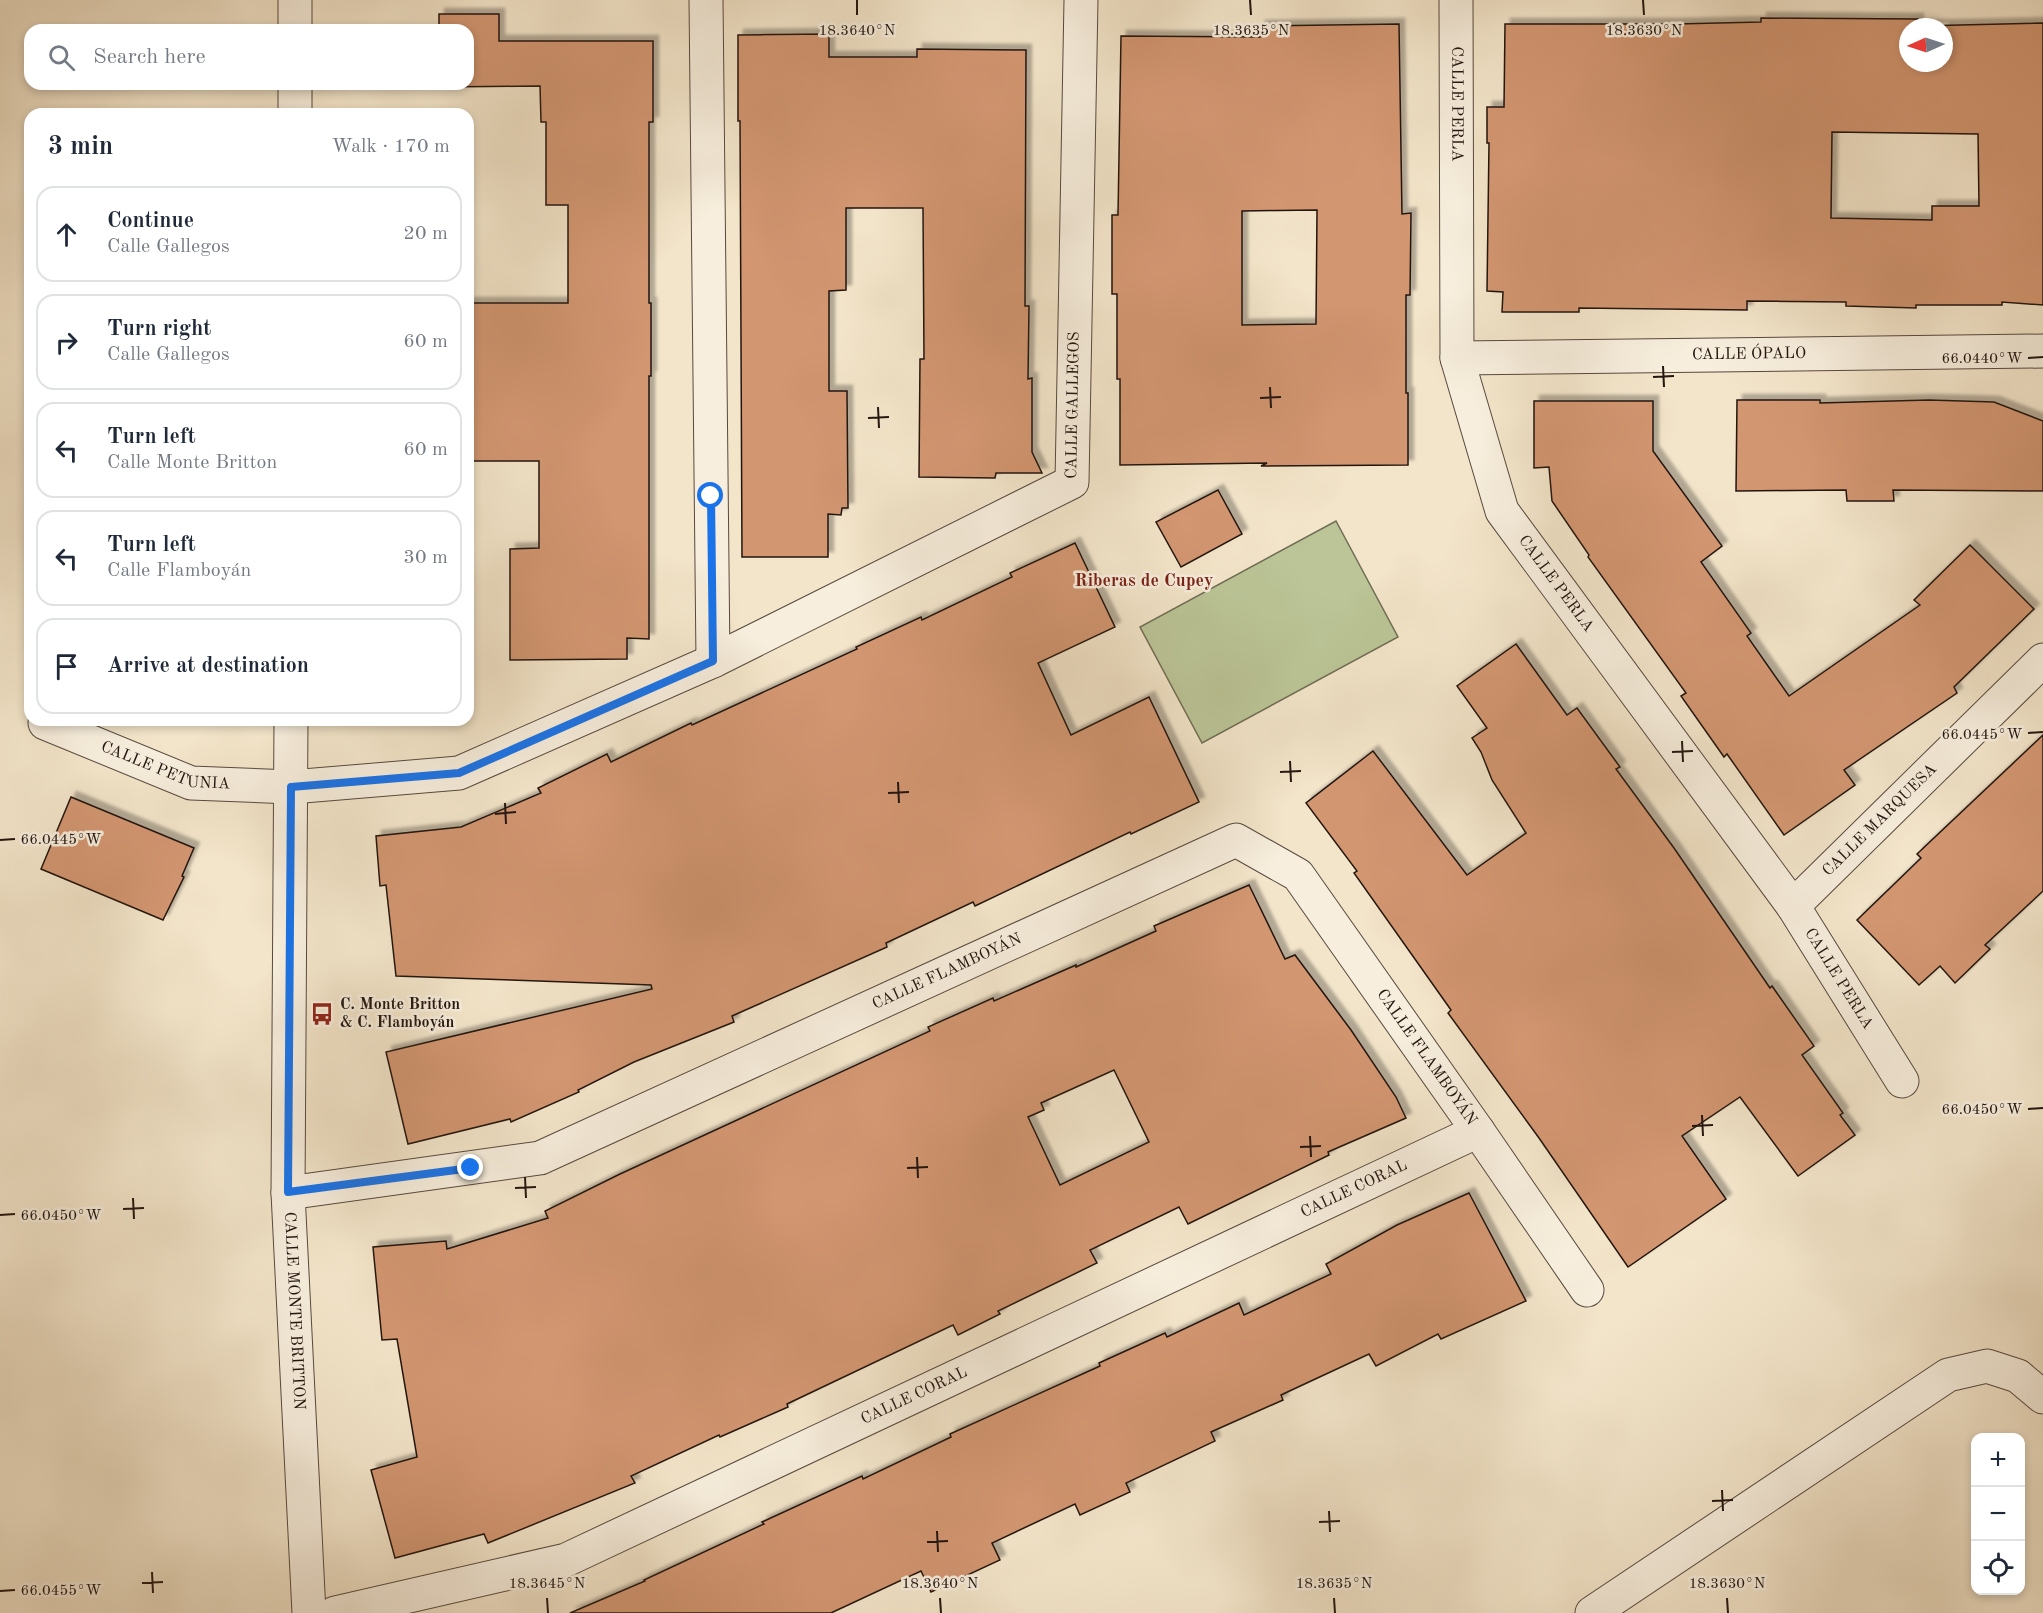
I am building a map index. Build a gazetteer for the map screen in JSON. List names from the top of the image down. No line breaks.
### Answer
{"streets":{"street":["CALLE PERLA","CALLE ÓPALO","CALLE GALLEGOS","CALLE PETUNIA","CALLE MARQUESA","CALLE FLAMBOYÁN","CALLE CORAL","CALLE MONTE BRITTON"]},"crossings":[["CALLE PERLA","CALLE ÓPALO"],["CALLE PERLA","CALLE MARQUESA"],["CALLE GALLEGOS","CALLE PETUNIA"],["CALLE GALLEGOS","CALLE MONTE BRITTON"],["CALLE PETUNIA","CALLE MONTE BRITTON"],["CALLE FLAMBOYÁN","CALLE CORAL"],["CALLE FLAMBOYÁN","CALLE MONTE BRITTON"]],"districts":["Riberas de Cupey"],"places":{"bus stop":["C. Monte Britton & C. Flamboyán"]},"north":"left","page":{"search":"Search here","heading":["3 min","Walk · 170 m"],"list":[["Continue","Calle Gallegos","20 m"],["Turn right","Calle Gallegos","60 m"],["Turn left","Calle Monte Britton","60 m"],["Turn left","Calle Flamboyán","30 m"],"Arrive at destination"],"map_buttons":["+","−"]},"coordinates":["18.3640°N","18.3635°N","18.3630°N","66.0440°W","66.0445°W","66.0450°W","18.3645°N","66.0455°W"]}
